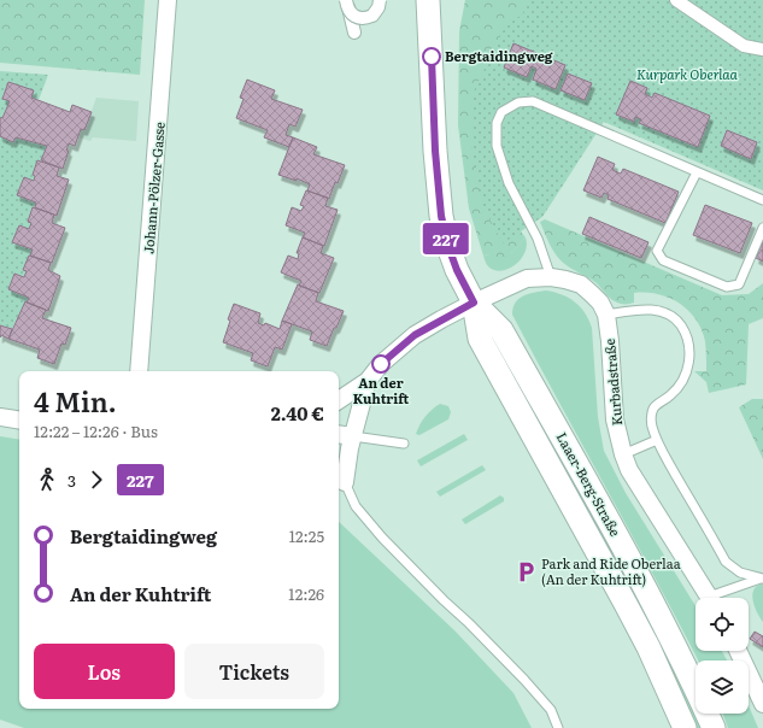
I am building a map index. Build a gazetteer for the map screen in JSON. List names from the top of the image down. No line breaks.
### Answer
{"streets":{"main road":["Laaer-Berg-Straße"],"street":["Johann-Pölzer-Gasse","Kurbadstraße"]},"crossings":[["Kurbadstraße","Laaer-Berg-Straße"]],"parks":["Kurpark Oberlaa"],"places":{"other":["Bergtaidingweg","An der Kuhtrift"],"parking":["Park and Ride Oberlaa (An der Kuhtrift)"]},"lines":["bus line 227"],"page":{"on_map":"227","heading":["4 Min.","12:22 – 12:26 · Bus","2.40 €"],"legs":["3","227"],"list":[{"name":"Bergtaidingweg","value":"12:25"},{"name":"An der Kuhtrift","value":"12:26"}],"buttons":["Los","Tickets"]}}
